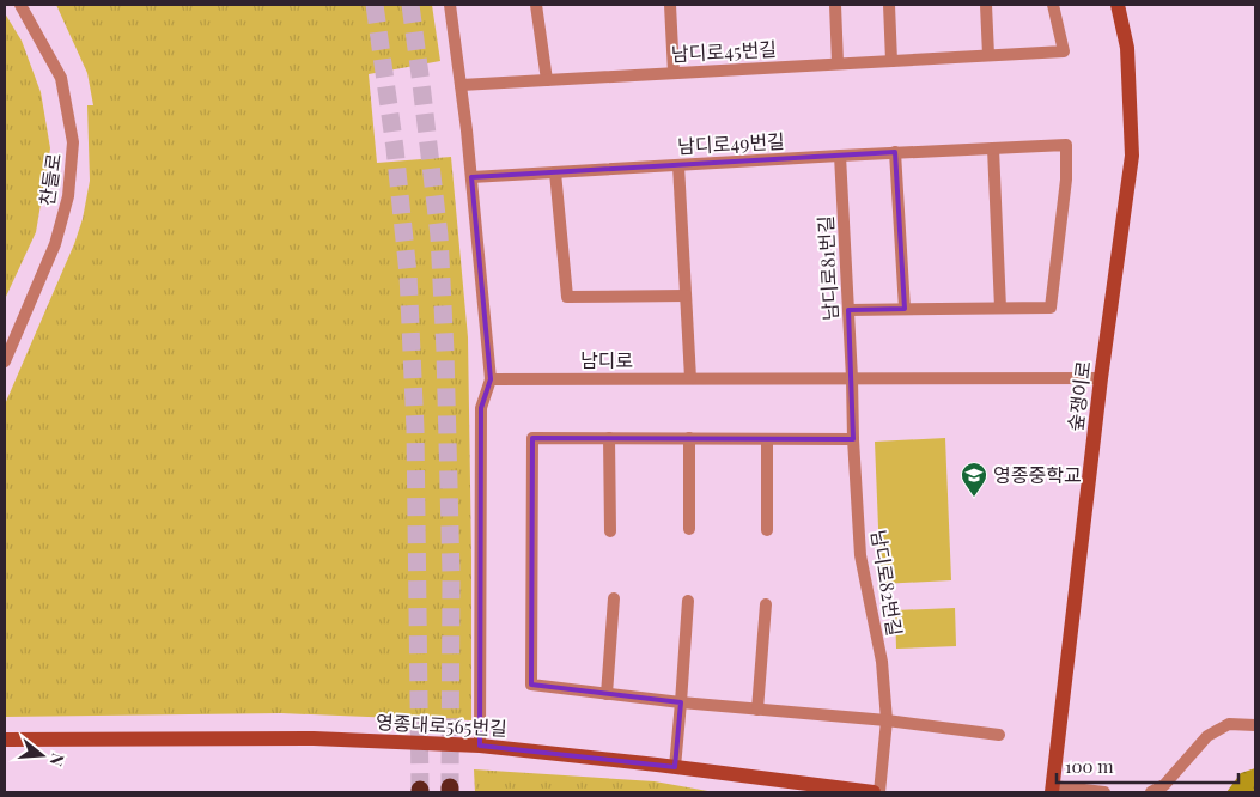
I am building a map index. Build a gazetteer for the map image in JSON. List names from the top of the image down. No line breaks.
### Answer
{"streets":{"street":["남디로45번길","남디로49번길","찬들로","남디로81번길","남디로","숲쟁이로","남디로82번길","영종대로565번길"]},"crossings":[["남디로49번길","남디로81번길"],["남디로81번길","남디로"],["남디로81번길","남디로82번길"],["남디로","숲쟁이로"],["남디로","남디로82번길"]],"places":{"school or university":["영종중학교"]},"scale_bar":"100 m","north":"right"}
